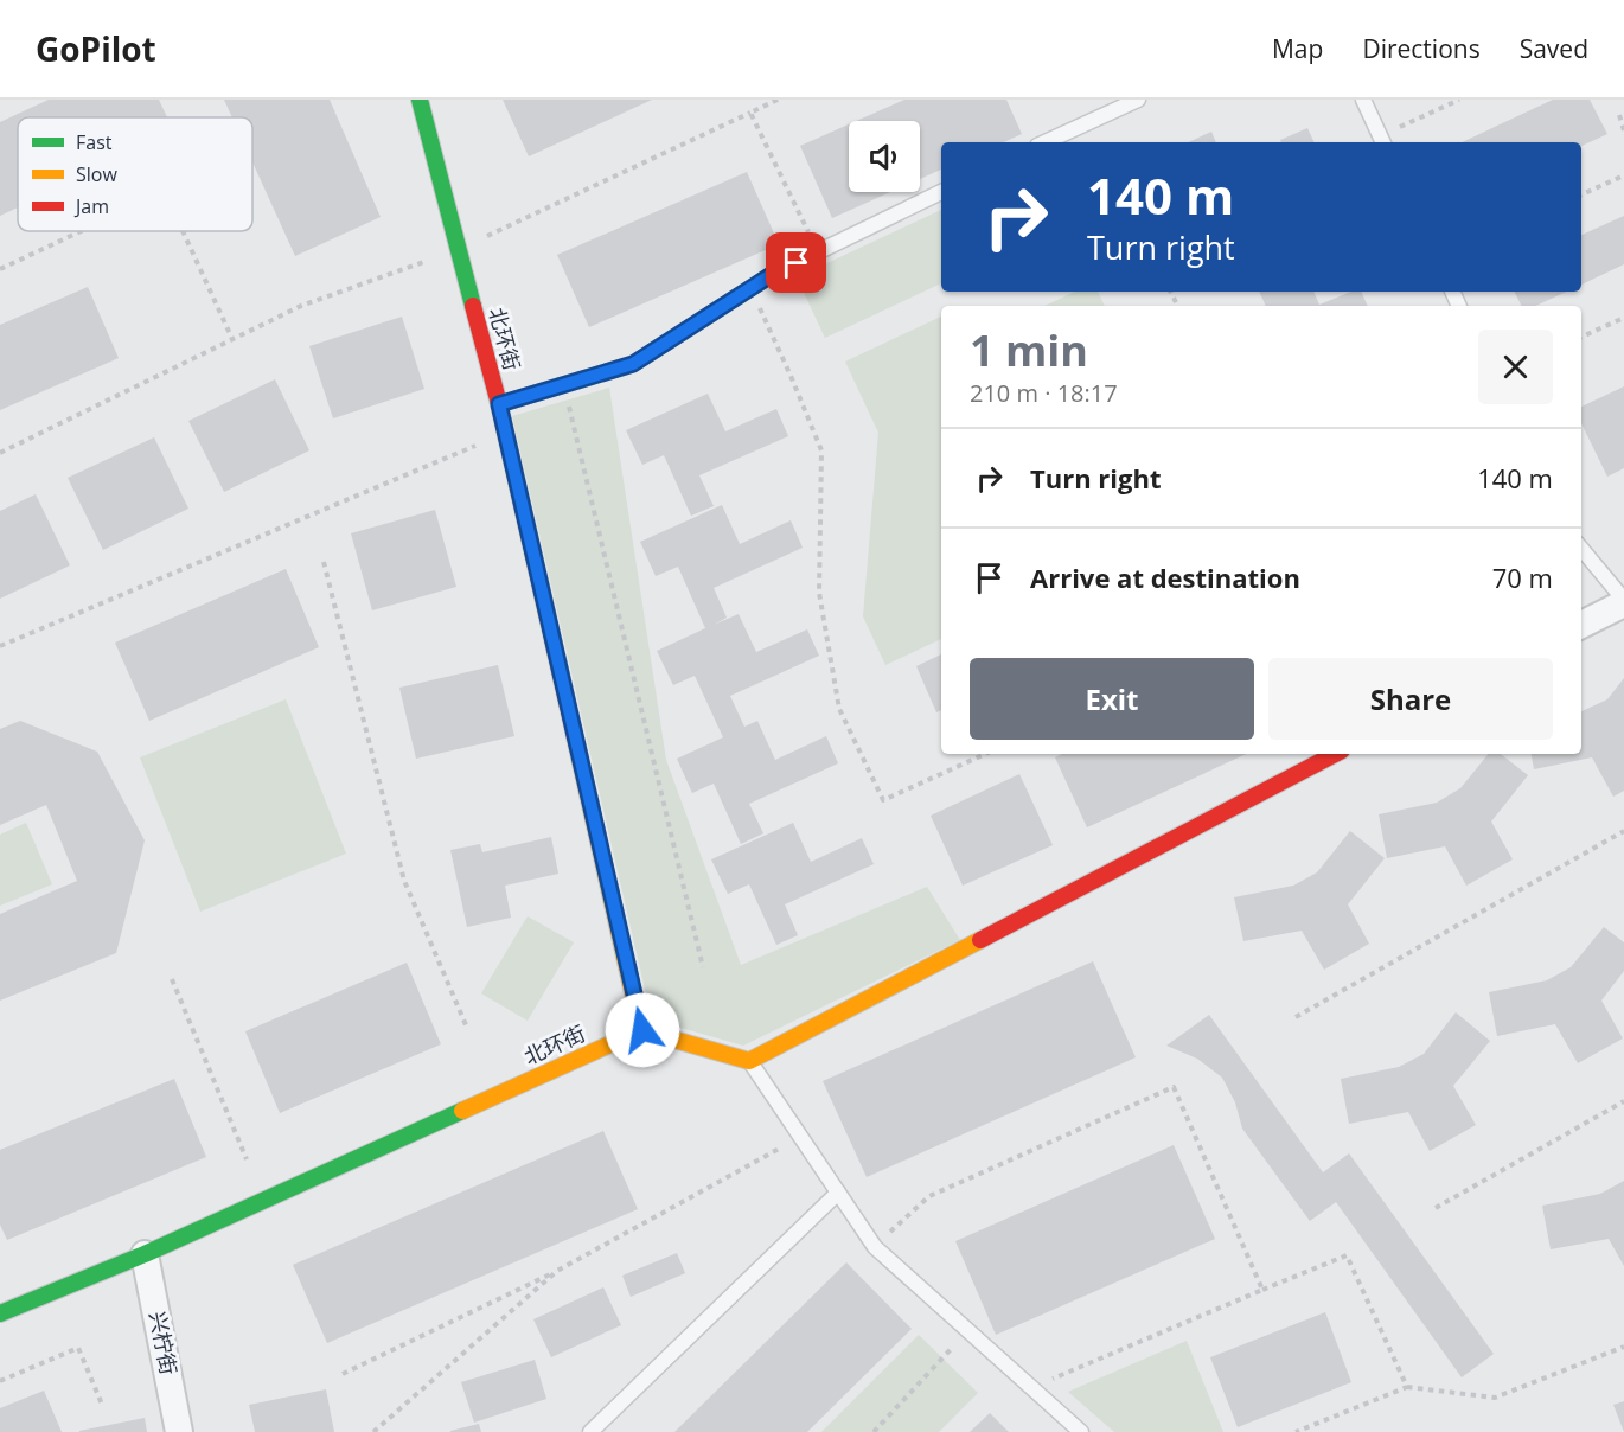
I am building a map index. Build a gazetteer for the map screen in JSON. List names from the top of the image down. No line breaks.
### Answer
{"streets":{"street":["北环街","兴柠街"]},"crossings":[["北环街","兴柠街"]],"legend":["Fast","Slow","Jam"],"page":{"header":"GoPilot","nav":["Map","Directions","Saved"],"turn":["140 m","Turn right"],"heading":["1 min","210 m · 18:17"],"list":[{"name":"Turn right","value":"140 m"},{"name":"Arrive at destination","value":"70 m"}],"buttons":["Exit","Share"]}}
